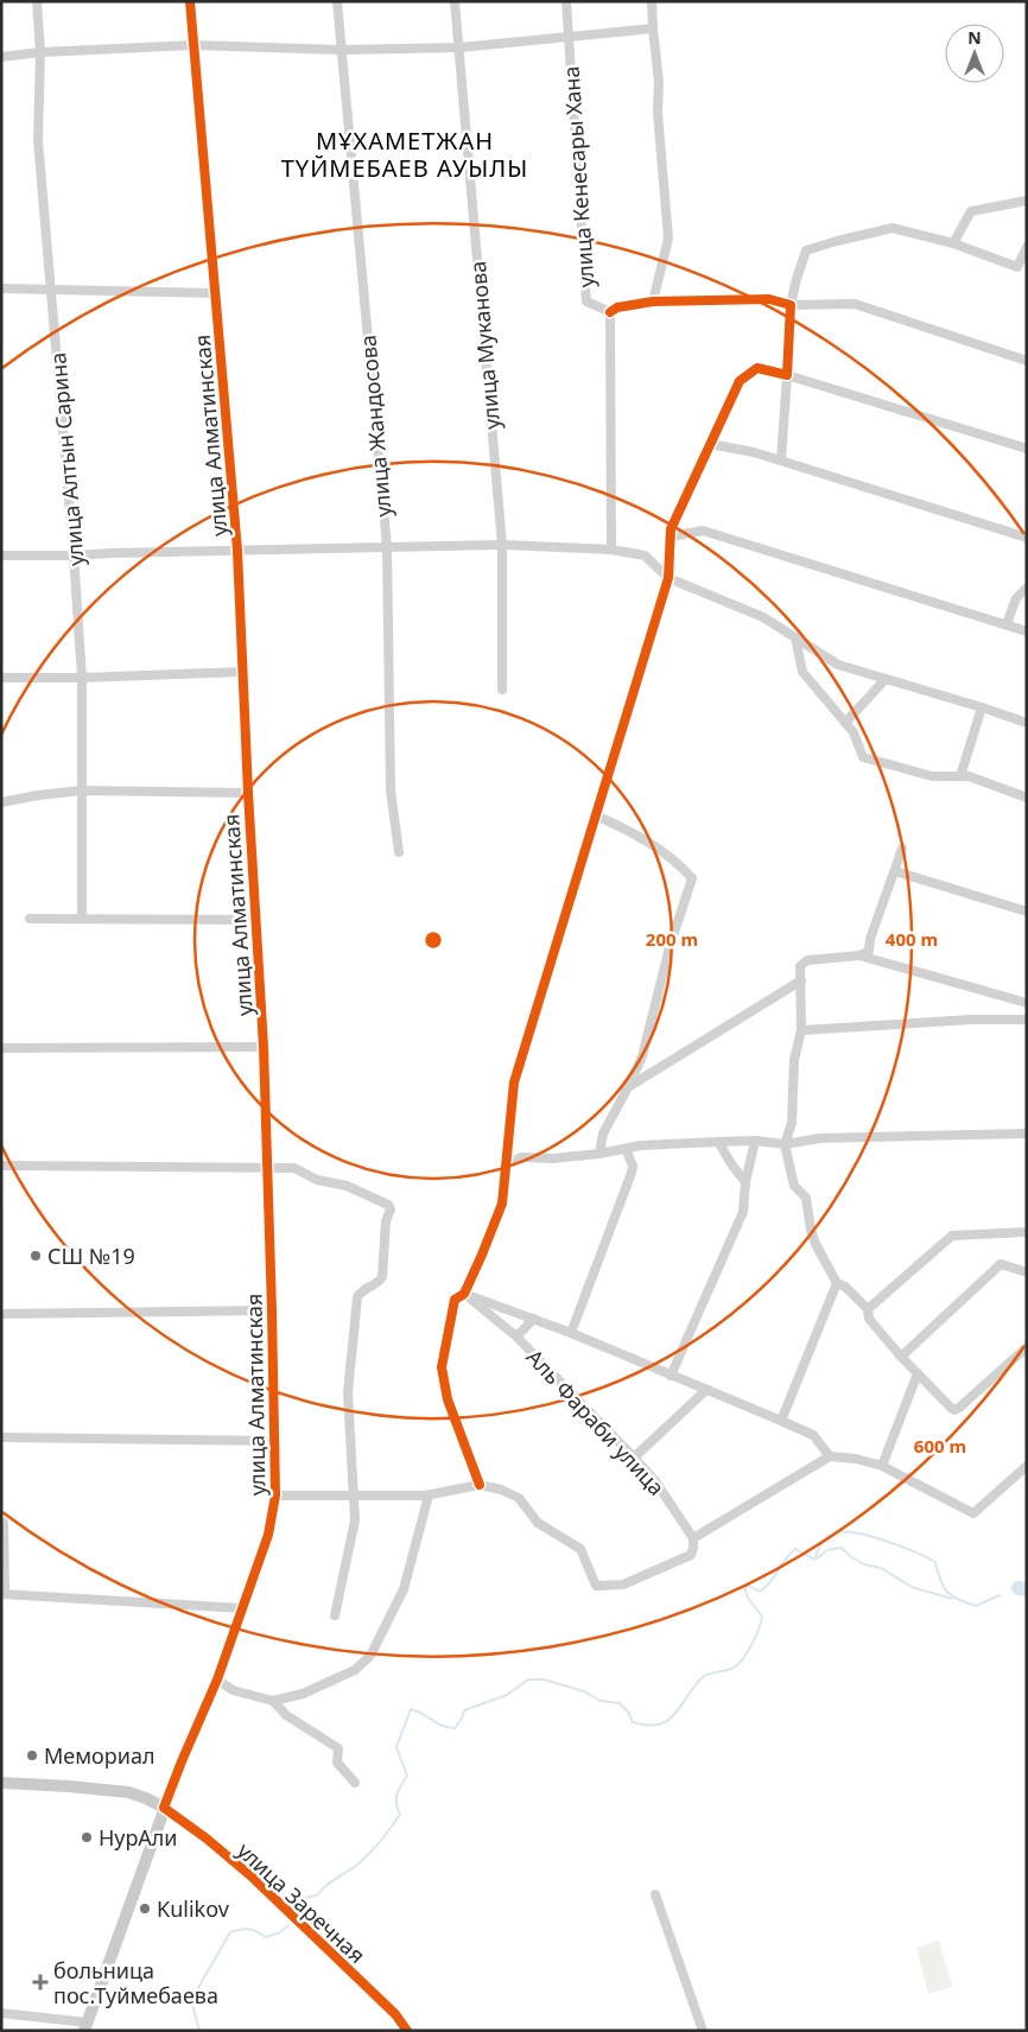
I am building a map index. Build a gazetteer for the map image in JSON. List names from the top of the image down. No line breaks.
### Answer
{"streets":{"street":["улица Кенесары Хана","улица Муканова","улица Жандосова","улица Алматинская","улица Алтын Сарина","Аль Фараби улица","улица Заречная"]},"crossings":[["улица Алматинская","улица Заречная"]],"districts":["МҰХАМЕТЖАН ТҮЙМЕБАЕВ АУЫЛЫ"],"places":{"other":["СШ №19","Мемориал","НурАли","Kulikov"],"health":["больница пос.Туймебаева"]},"north":"top","rings":["200 m","400 m","600 m"]}
